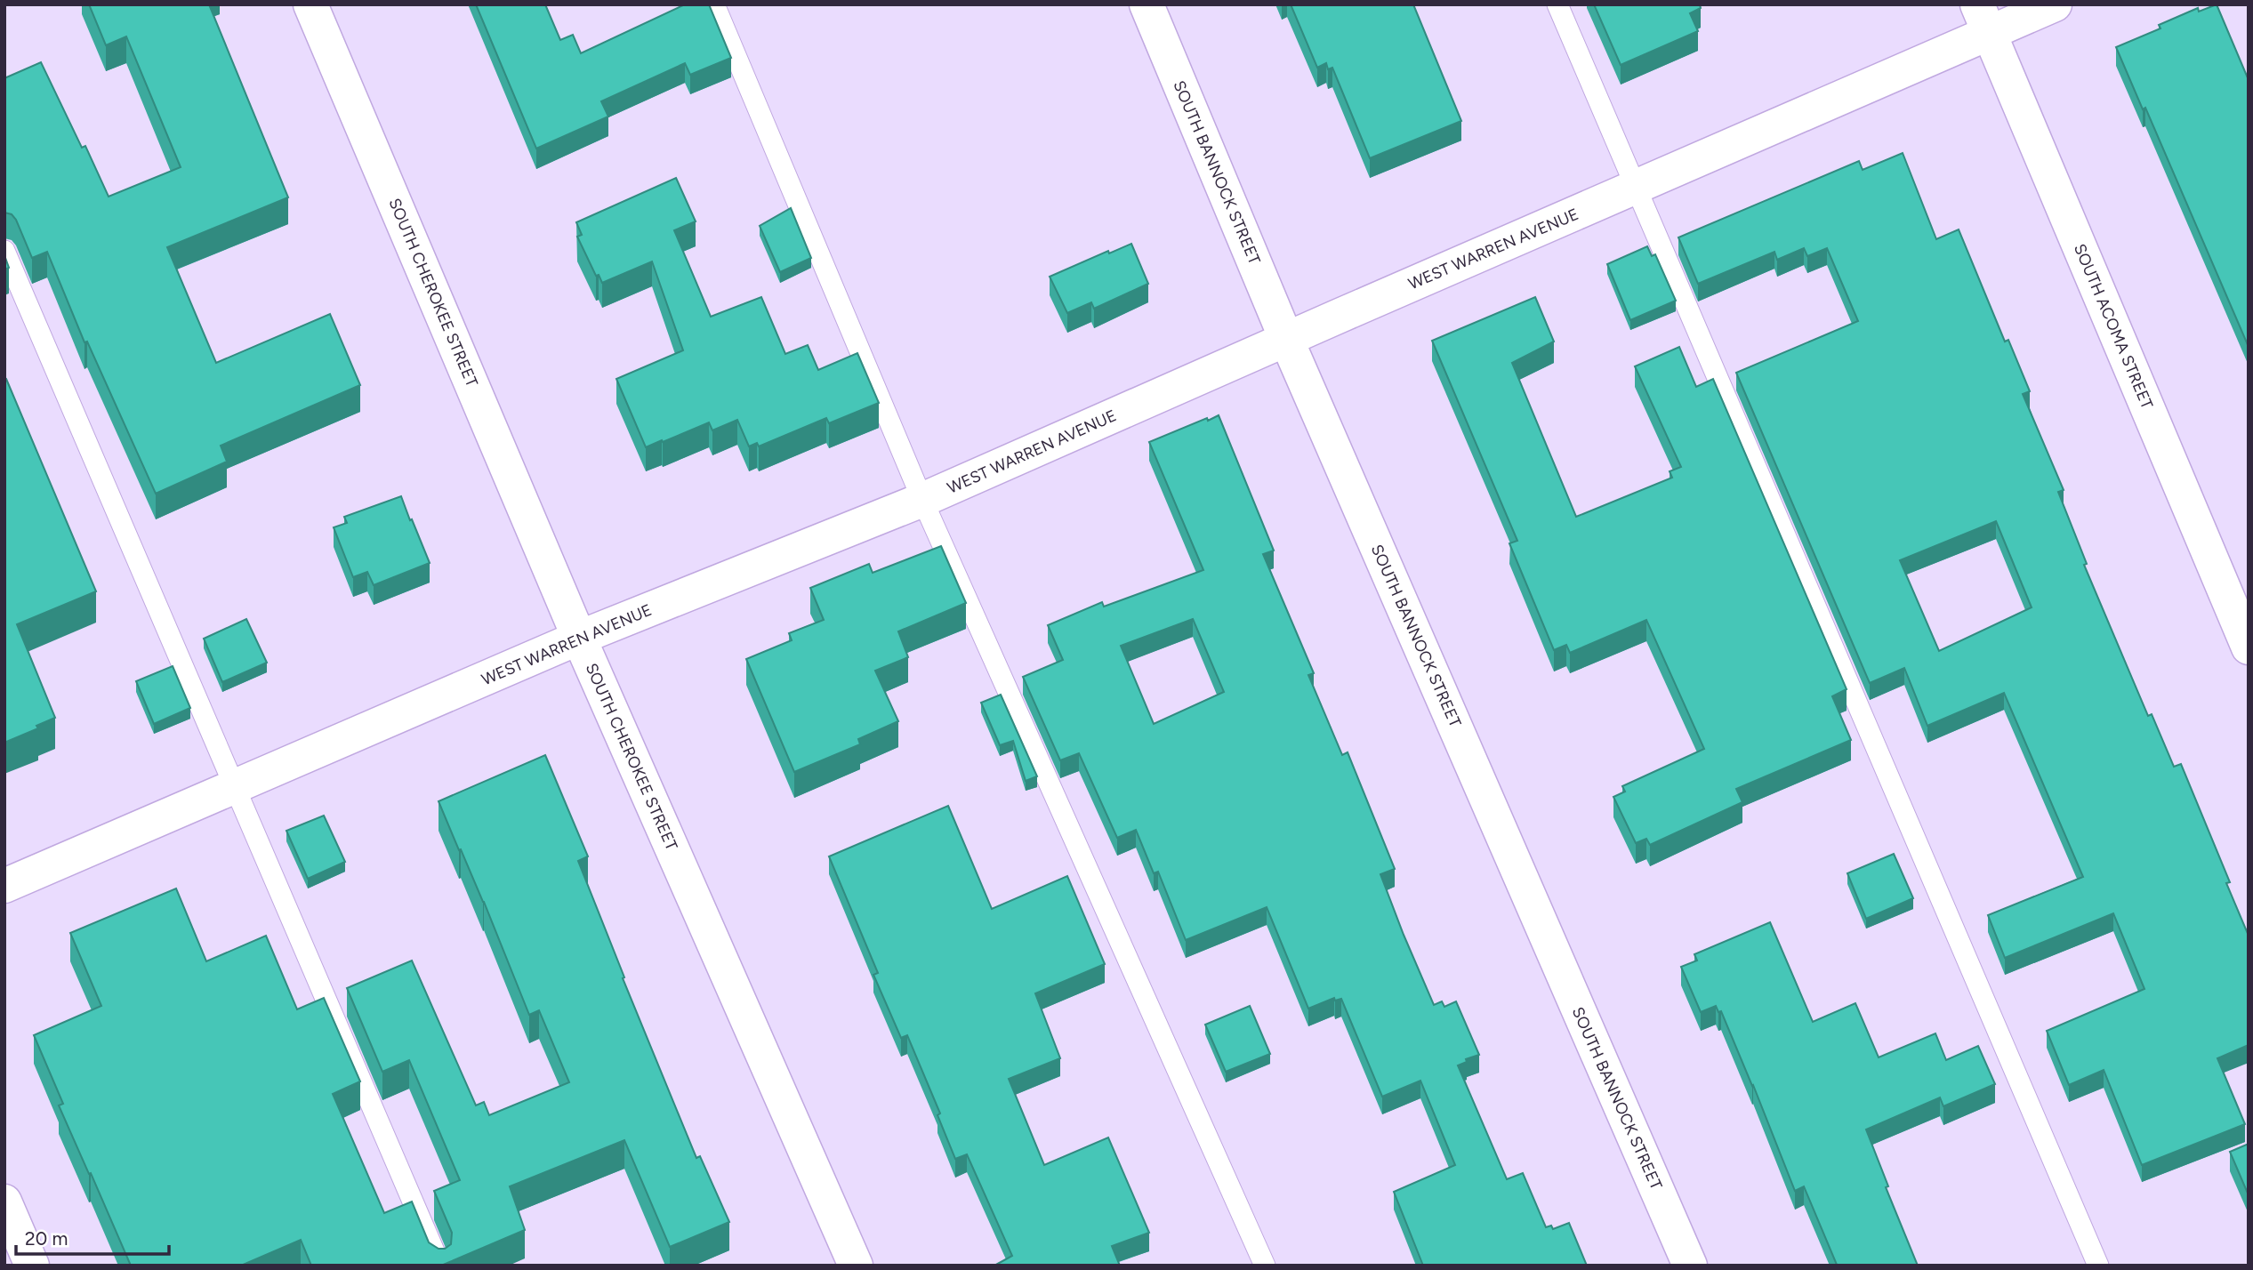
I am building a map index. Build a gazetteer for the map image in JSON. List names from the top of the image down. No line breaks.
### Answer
{"streets":{"street":["SOUTH BANNOCK STREET","WEST WARREN AVENUE","SOUTH CHEROKEE STREET","SOUTH ACOMA STREET"]},"crossings":[["SOUTH BANNOCK STREET","WEST WARREN AVENUE"],["WEST WARREN AVENUE","SOUTH CHEROKEE STREET"],["WEST WARREN AVENUE","SOUTH ACOMA STREET"]],"scale_bar":"20 m"}
